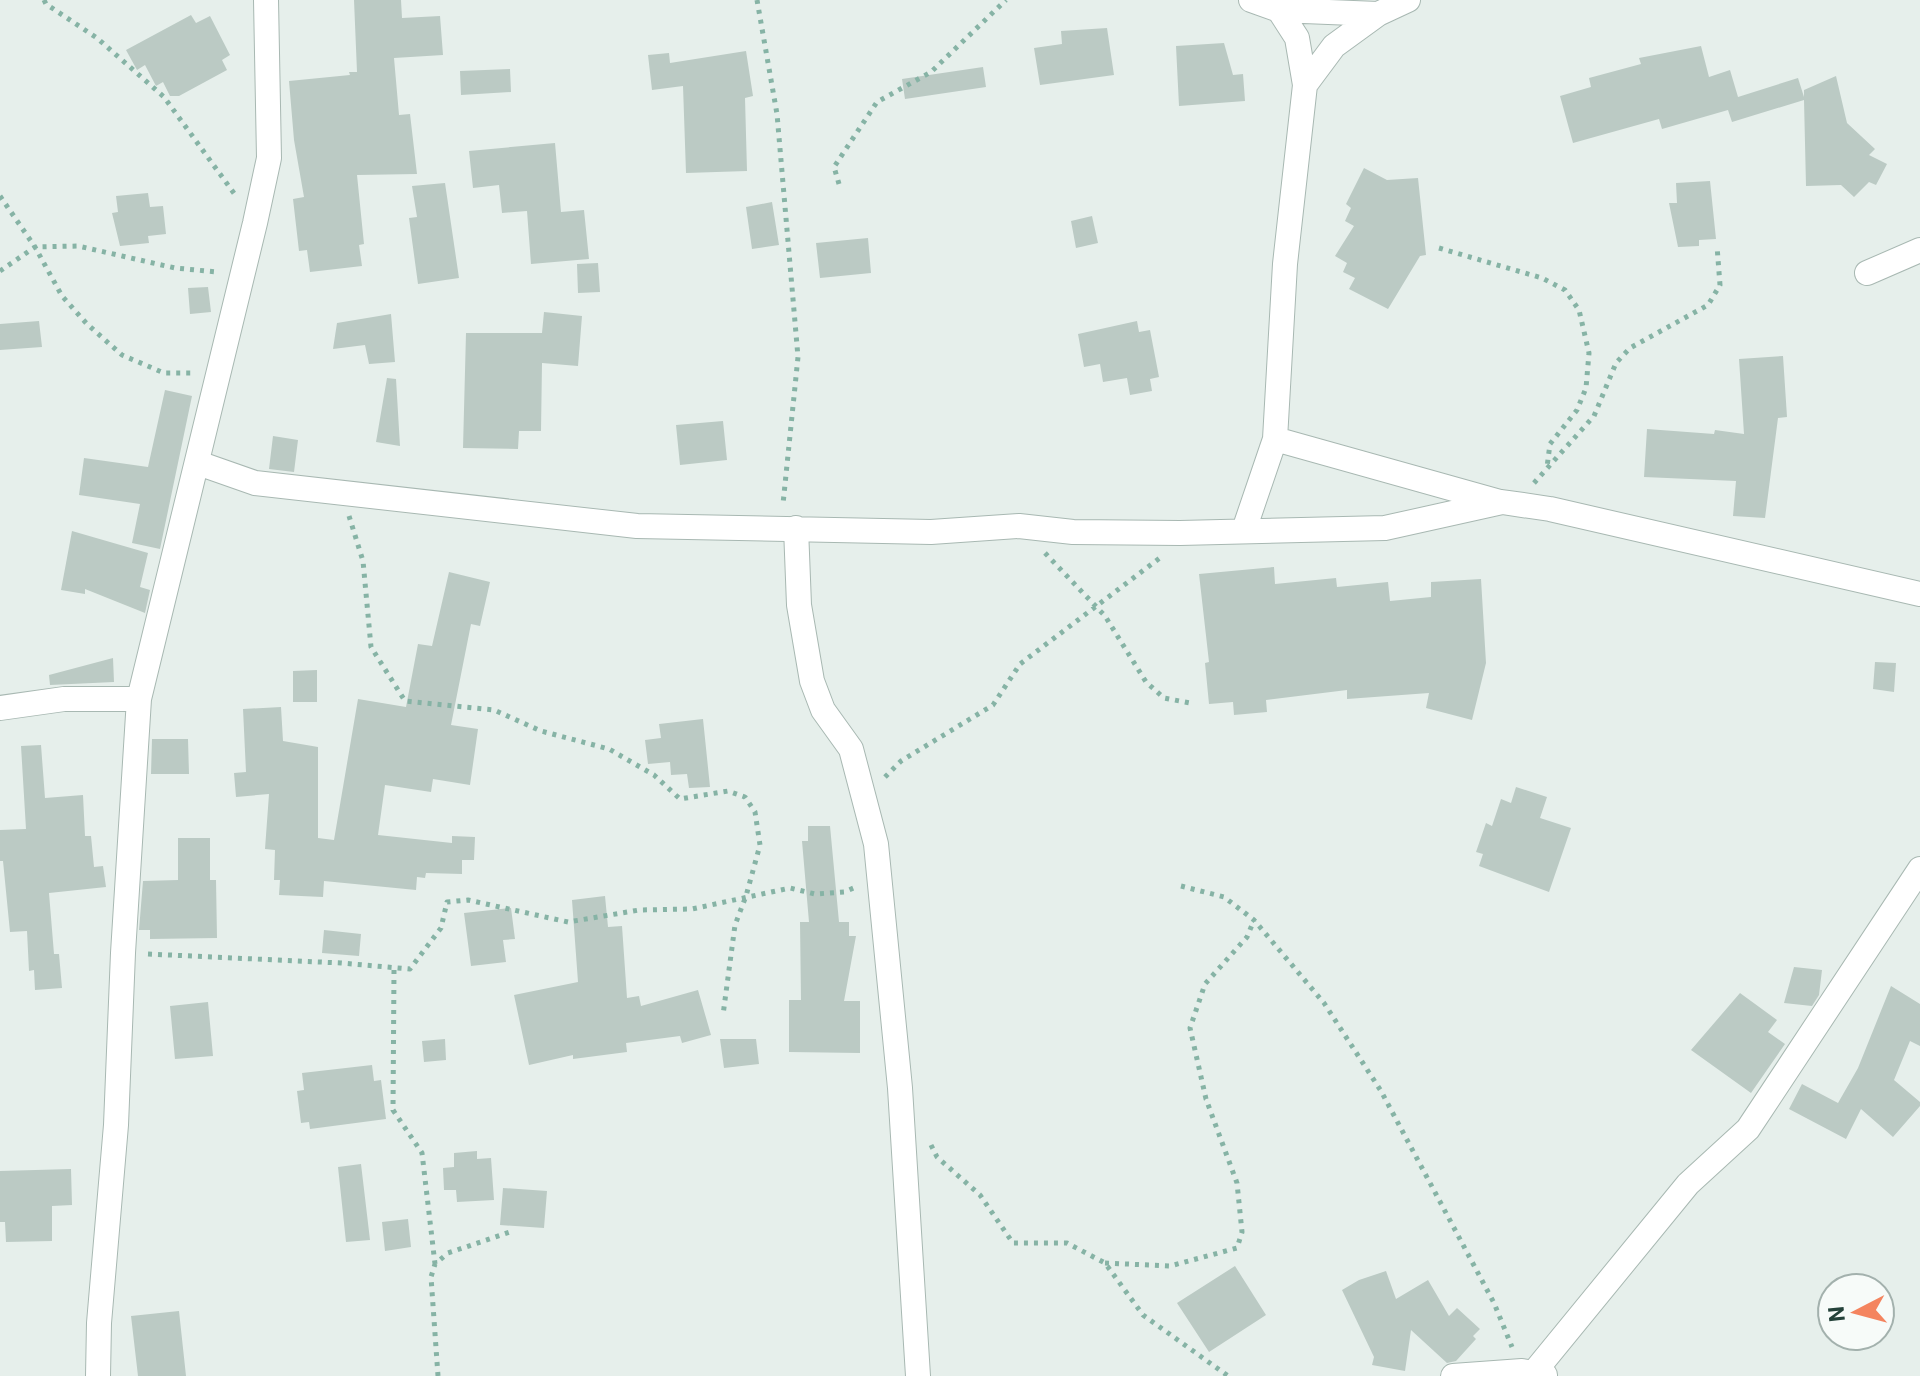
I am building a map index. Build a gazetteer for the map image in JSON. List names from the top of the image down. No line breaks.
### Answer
{"north":"left"}
